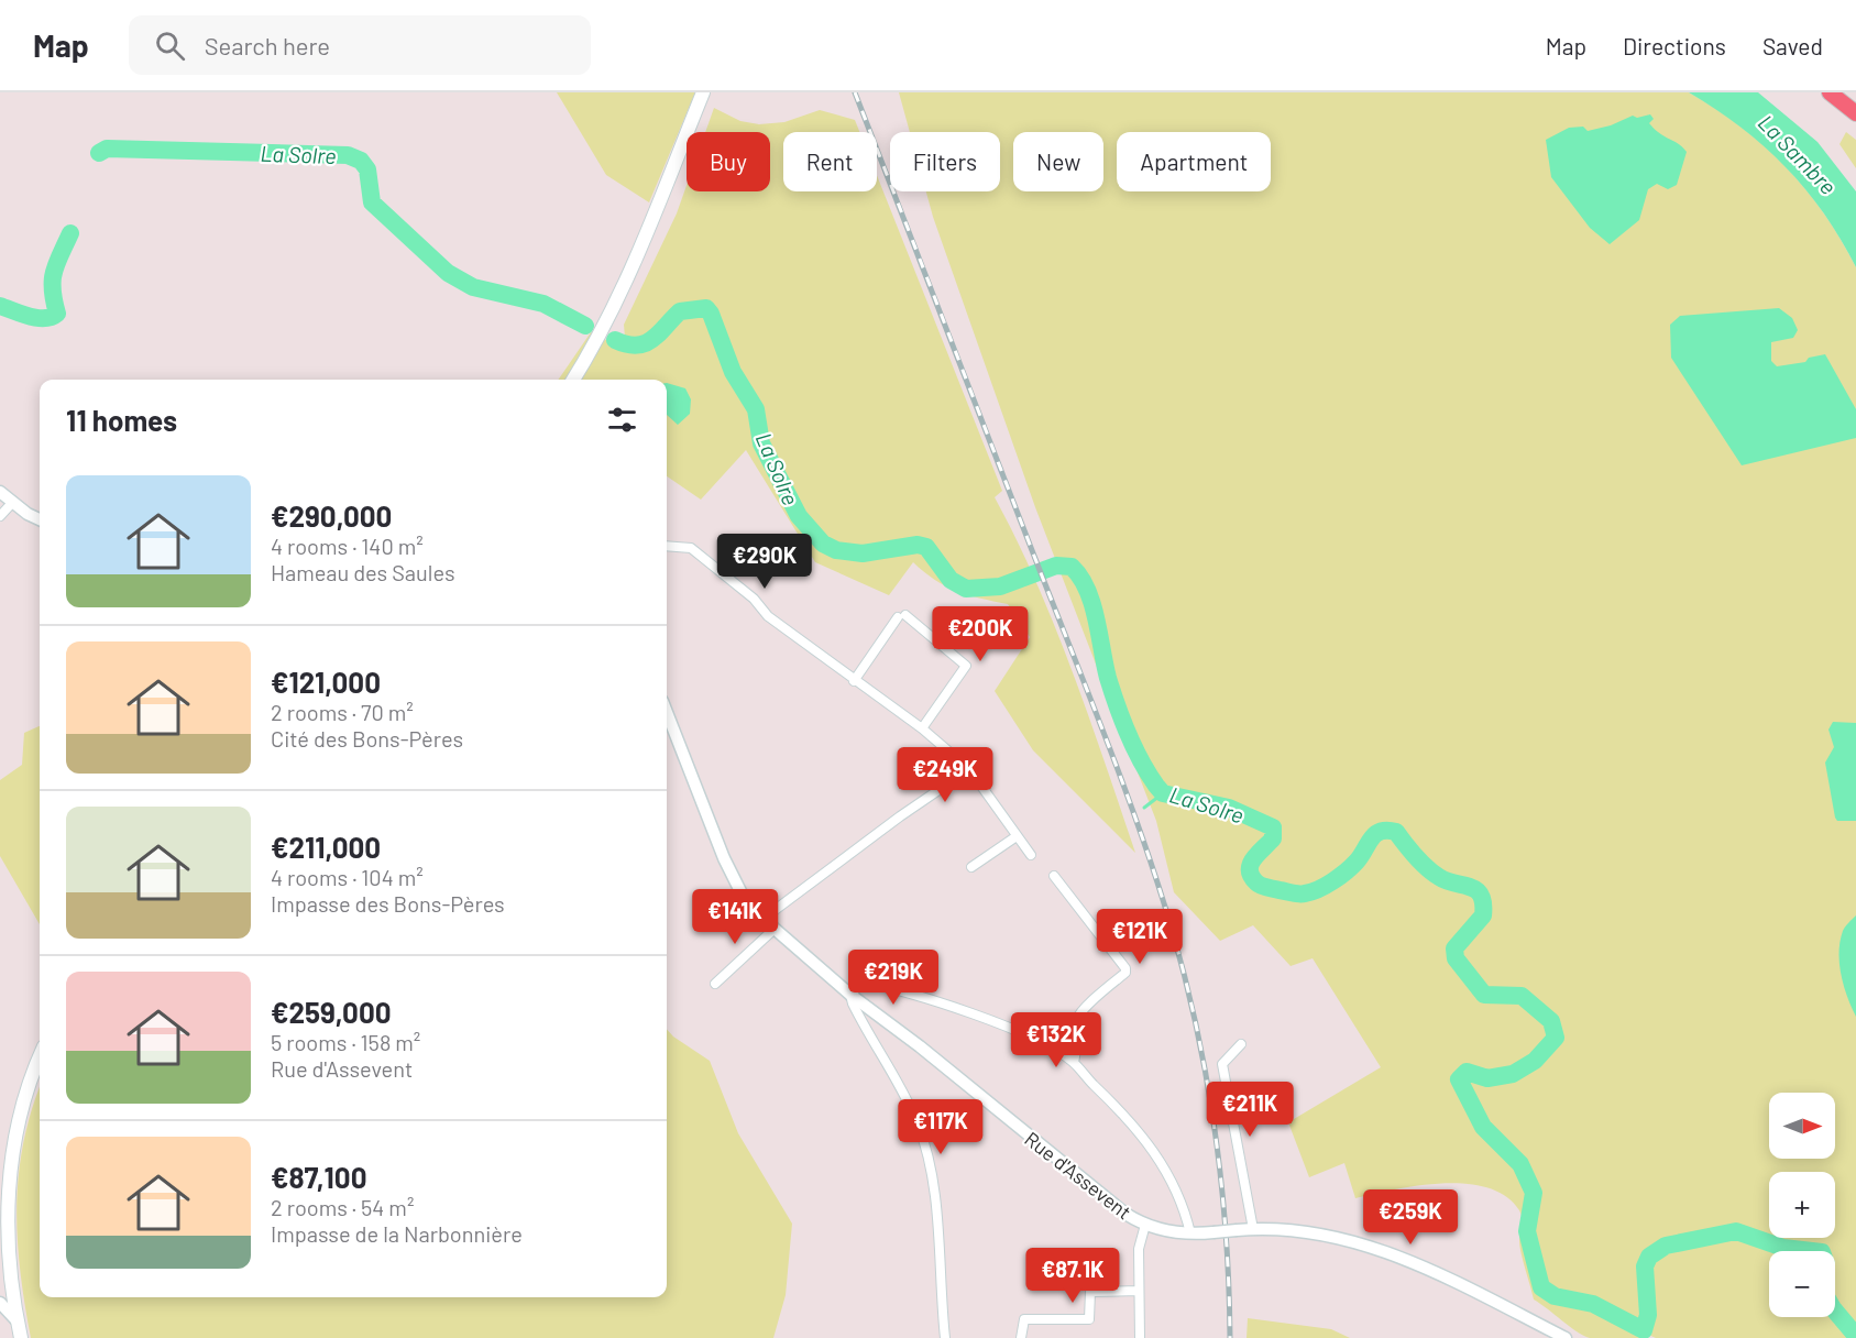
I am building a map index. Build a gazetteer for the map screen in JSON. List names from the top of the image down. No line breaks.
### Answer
{"streets":{"street":["Rue d'Assevent"]},"water":["La Solre","La Sambre"],"north":"right","page":{"header":"Map","search":"Search here","nav":["Map","Directions","Saved"],"chip":["Buy","Rent","Filters","New","Apartment"],"heading":"11 homes","list":[{"name":"€290,000","note":"4 rooms · 140 m² · Hameau des Saules"},{"name":"€121,000","note":"2 rooms · 70 m² · Cité des Bons-Pères"},{"name":"€211,000","note":"4 rooms · 104 m² · Impasse des Bons-Pères"},{"name":"€259,000","note":"5 rooms · 158 m² · Rue d'Assevent"},{"name":"€87,100","note":"2 rooms · 54 m² · Impasse de la Narbonnière"}],"price":["€290K","€200K","€249K","€141K","€121K","€219K","€132K","€211K","€117K","€259K","€87.1K"],"map_buttons":["+","−"]}}
